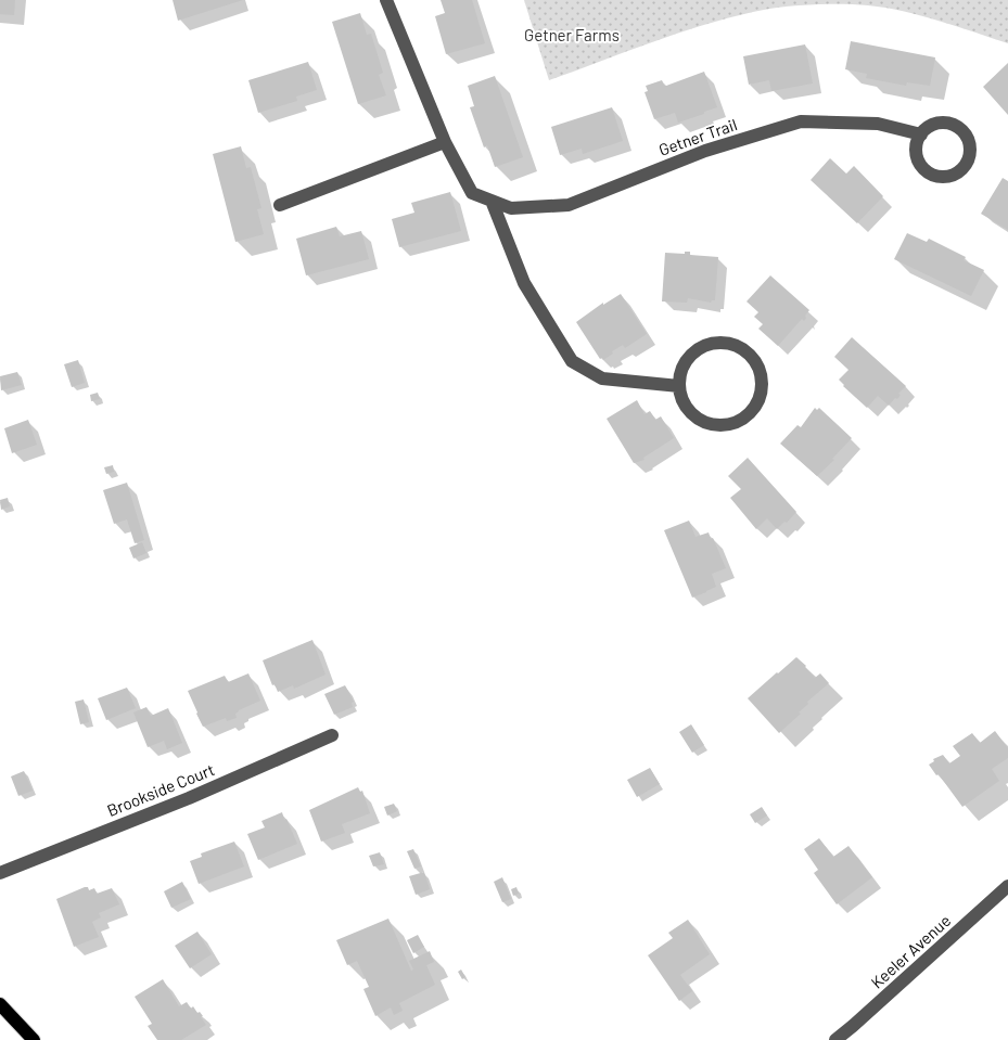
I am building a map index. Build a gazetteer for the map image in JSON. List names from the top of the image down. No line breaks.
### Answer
{"streets":{"street":["Getner Trail","Brookside Court","Keeler Avenue"]},"parks":["Getner Farms"]}
